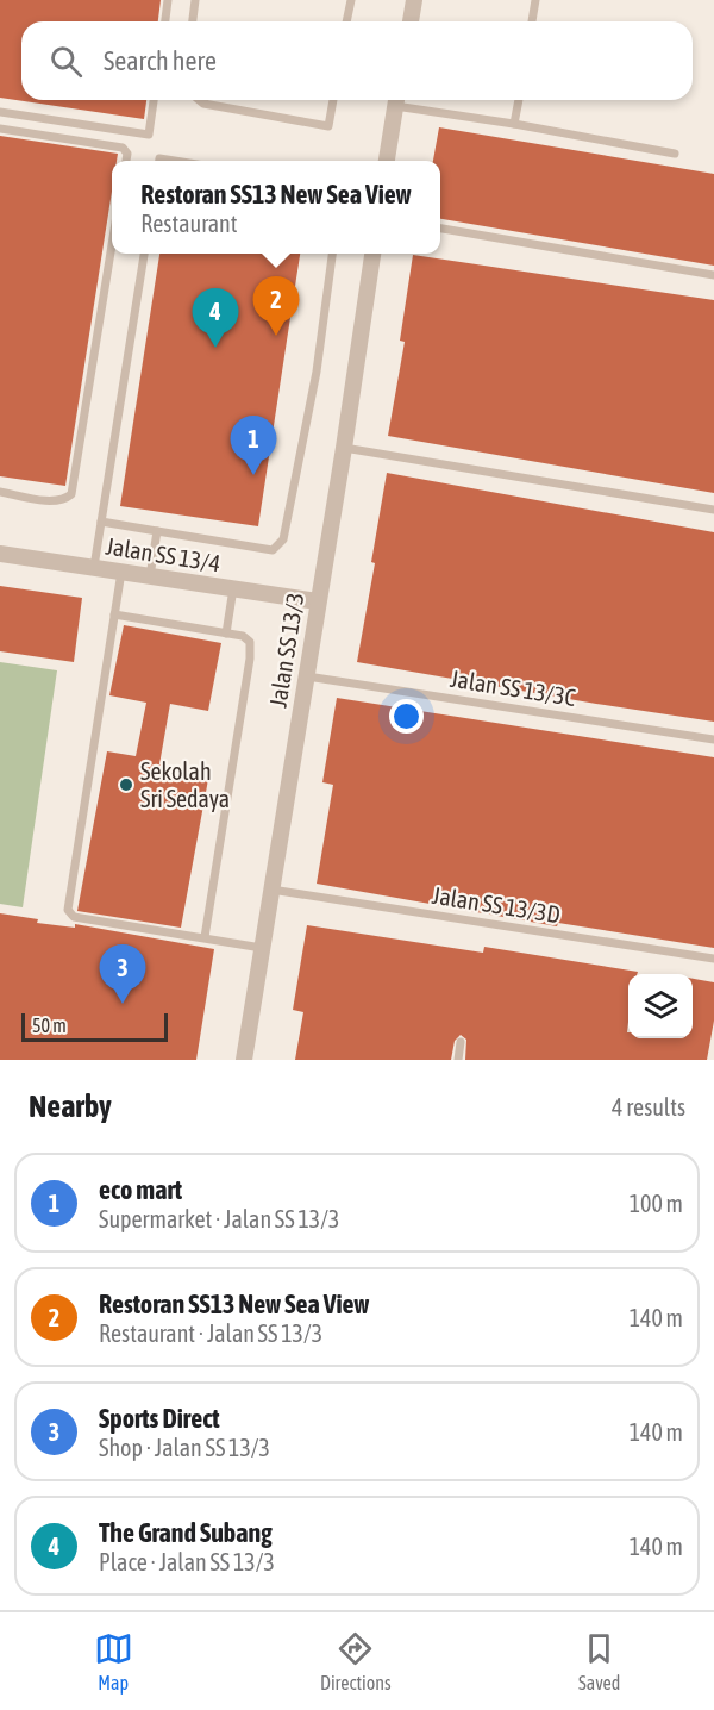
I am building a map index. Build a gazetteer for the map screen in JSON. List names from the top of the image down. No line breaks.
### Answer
{"streets":{"street":["Jalan SS 13/4","Jalan SS 13/3"],"lane":["Jalan SS 13/3C","Jalan SS 13/3D"]},"crossings":[["Jalan SS 13/4","Jalan SS 13/3"],["Jalan SS 13/3","Jalan SS 13/3C"],["Jalan SS 13/3","Jalan SS 13/3D"]],"places":["Sekolah Sri Sedaya"],"scale_bar":"50 m","page":{"search":"Search here","popup":["Restoran SS13 New Sea View","Restaurant"],"pins":["2","4","1","3"],"scale":"50 m","heading":["Nearby","4 results"],"list":[{"mark":"1","name":"eco mart","note":"Supermarket · Jalan SS 13/3","value":"100 m"},{"mark":"2","name":"Restoran SS13 New Sea View","note":"Restaurant · Jalan SS 13/3","value":"140 m"},{"mark":"3","name":"Sports Direct","note":"Shop · Jalan SS 13/3","value":"140 m"},{"mark":"4","name":"The Grand Subang","note":"Place · Jalan SS 13/3","value":"140 m"}],"nav":["Map","Directions","Saved"]}}
